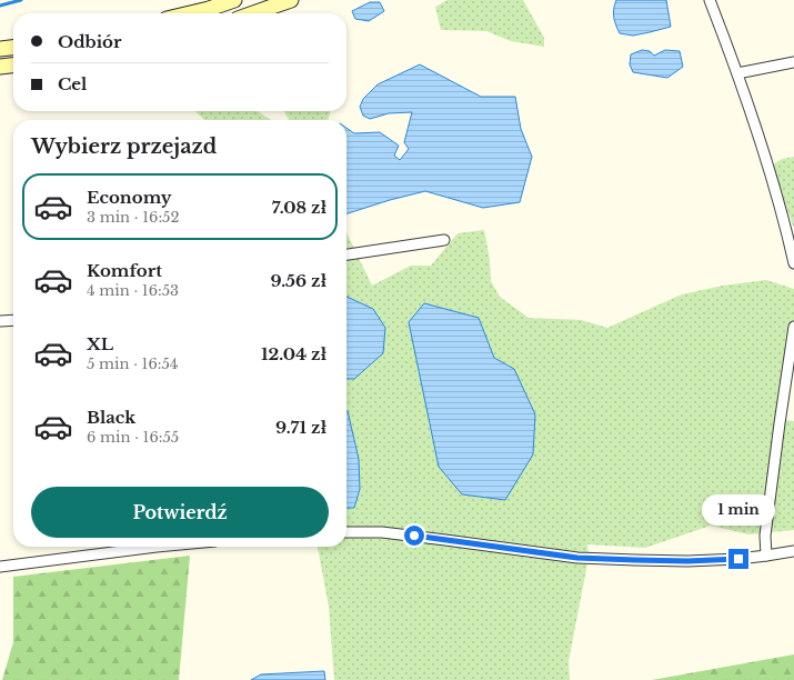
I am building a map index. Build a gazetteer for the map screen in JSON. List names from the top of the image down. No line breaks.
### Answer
{"page":{"banner":["Odbiór","Cel"],"heading":"Wybierz przejazd","list":[{"name":"Economy","note":"3 min · 16:52","value":"7.08 zł"},{"name":"Komfort","note":"4 min · 16:53","value":"9.56 zł"},{"name":"XL","note":"5 min · 16:54","value":"12.04 zł"},{"name":"Black","note":"6 min · 16:55","value":"9.71 zł"}],"buttons":"Potwierdź","bubble":"1 min"}}
